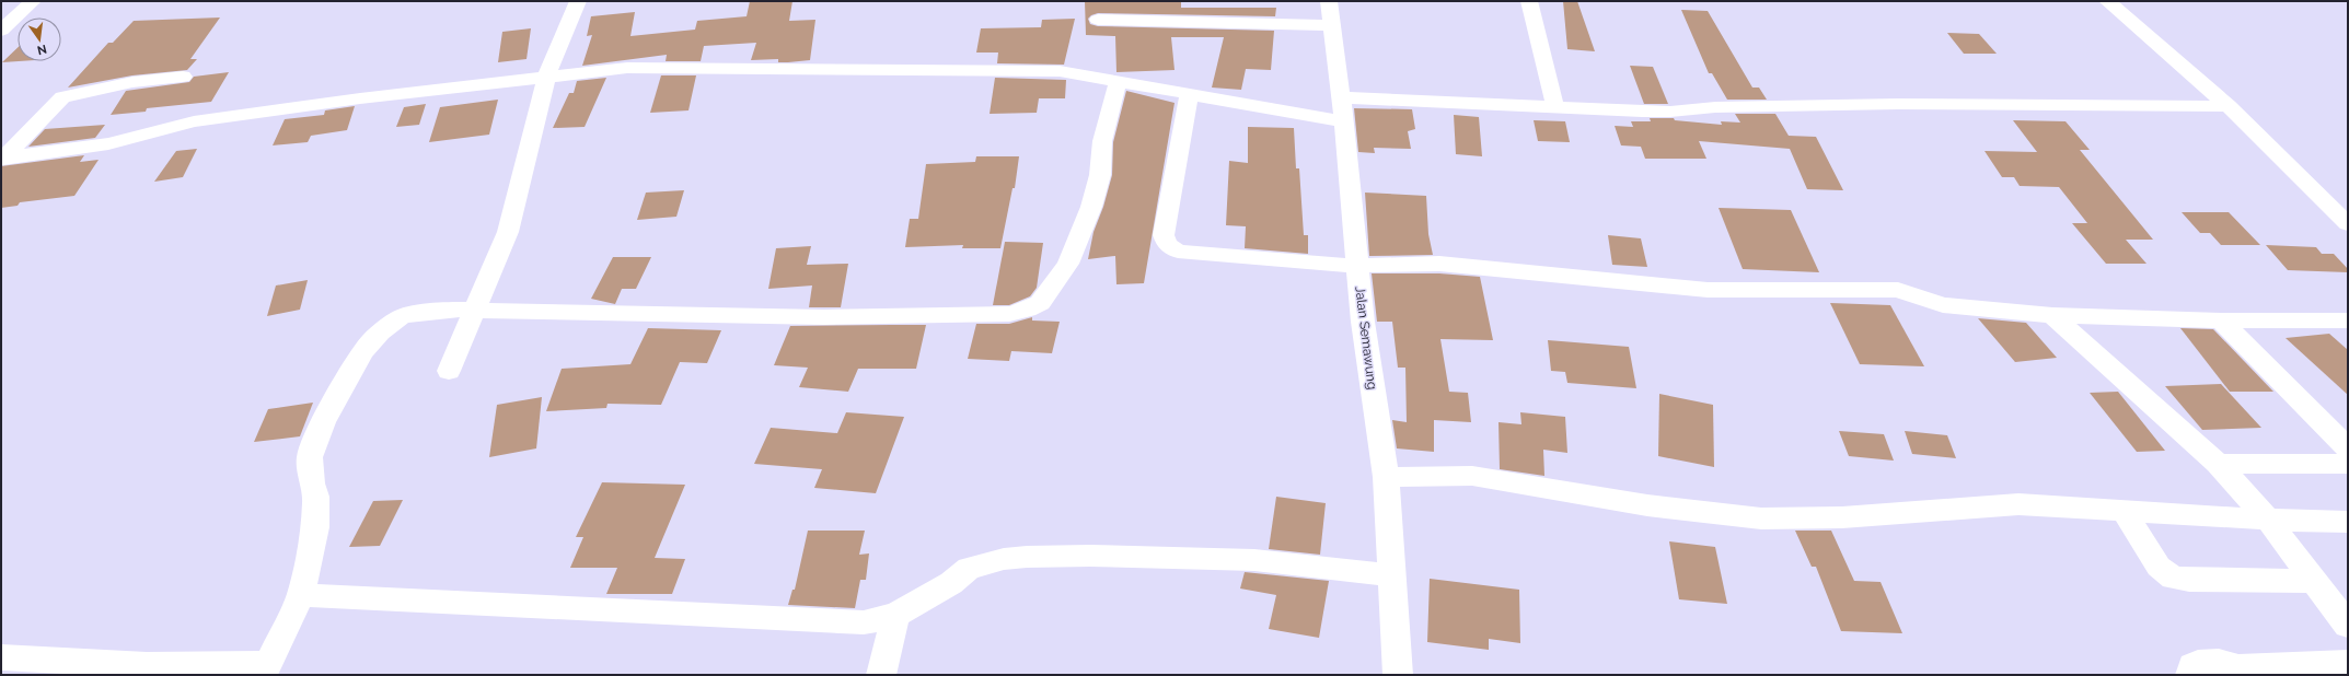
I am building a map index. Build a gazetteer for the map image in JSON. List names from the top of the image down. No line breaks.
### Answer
{"streets":{"street":["Jalan Semawung"]},"north":"bottom"}
